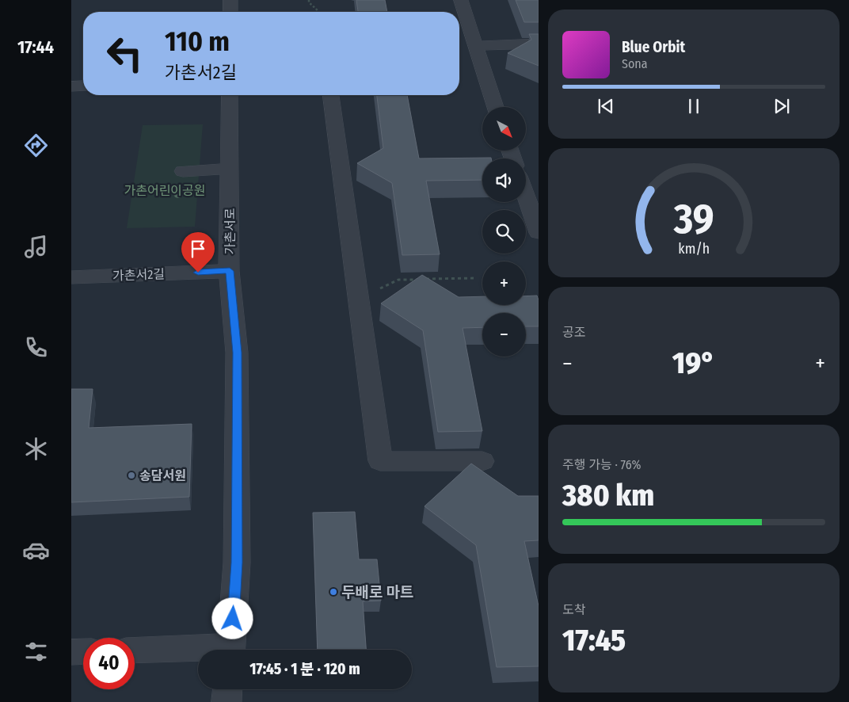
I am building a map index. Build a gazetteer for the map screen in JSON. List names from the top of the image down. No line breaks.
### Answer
{"streets":{"street":["가촌서로","가촌서2길"]},"crossings":[["가촌서로","가촌서2길"]],"parks":["가촌어린이공원"],"places":["송담서원","두배로 마트"],"north":"bottom right","page":{"tabs":"17:44","turn":["110 m","가촌서2길"],"song":["Blue Orbit","Sona"],"map_buttons":["+","−"],"tile":["공조",["주행 가능 · 76%","380 km"],["도착","17:45"]],"heat":["−","19°","+"],"limit":"40","trip":"17:45 · 1 분 · 120 m","gauge":["39","km/h"]}}
